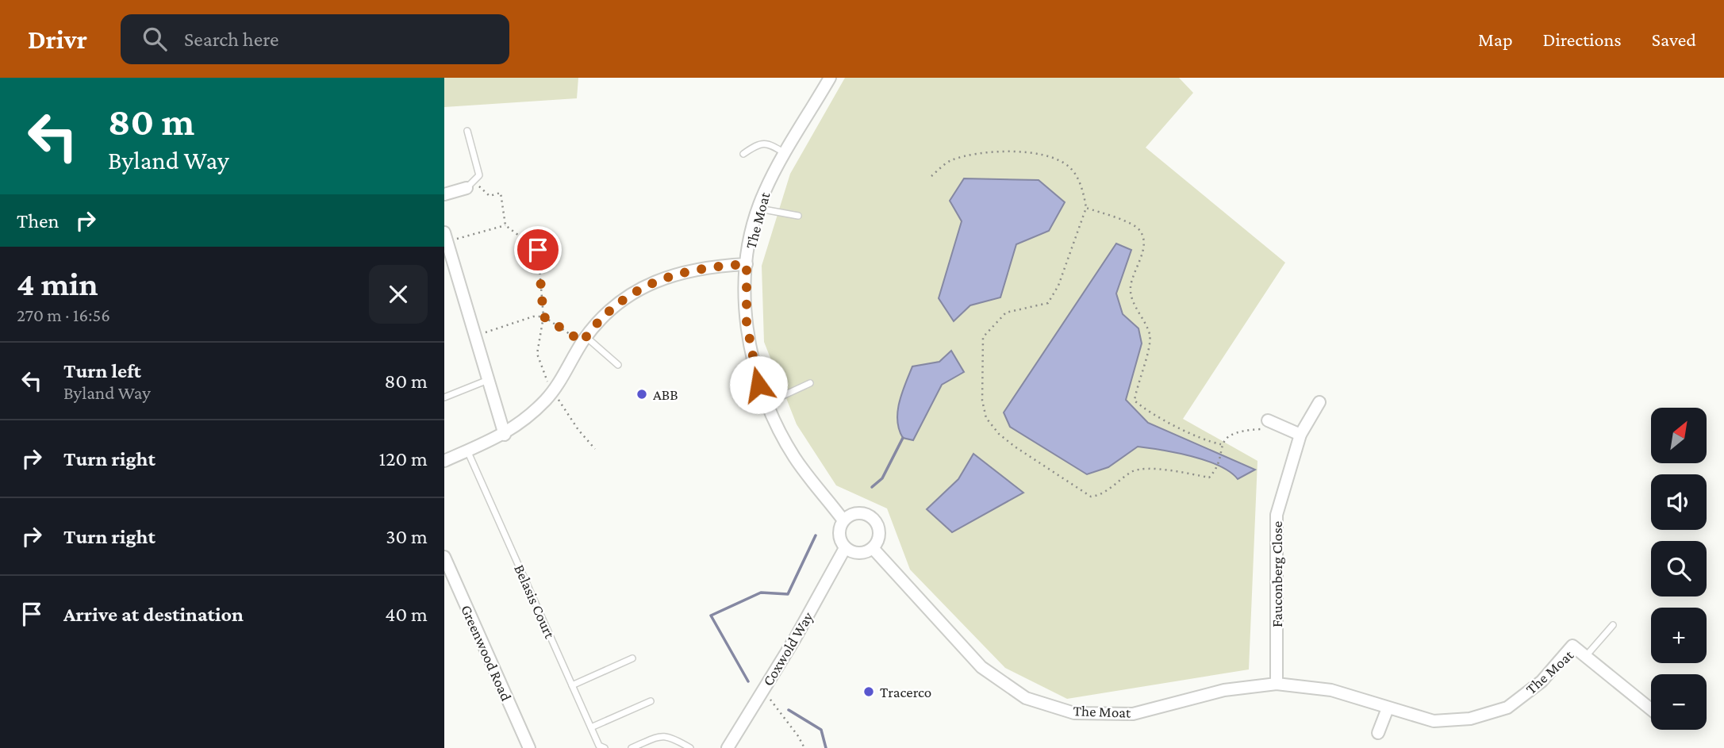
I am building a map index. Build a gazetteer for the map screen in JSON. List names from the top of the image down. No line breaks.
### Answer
{"streets":{"street":["The Moat","Fauconberg Close","Coxwold Way","Greenwood Road"],"lane":["Belasis Court"]},"crossings":[["The Moat","Fauconberg Close"],["The Moat","Coxwold Way"]],"places":["ABB","Tracerco"],"north":"top right","page":{"header":"Drivr","search":"Search here","nav":["Map","Directions","Saved"],"turn":["80 m","Byland Way"],"then":"Then","heading":["4 min","270 m · 16:56"],"list":[{"name":"Turn left","note":"Byland Way","value":"80 m"},{"name":"Turn right","value":"120 m"},{"name":"Turn right","value":"30 m"},{"name":"Arrive at destination","value":"40 m"}],"map_buttons":["+","−"]}}
